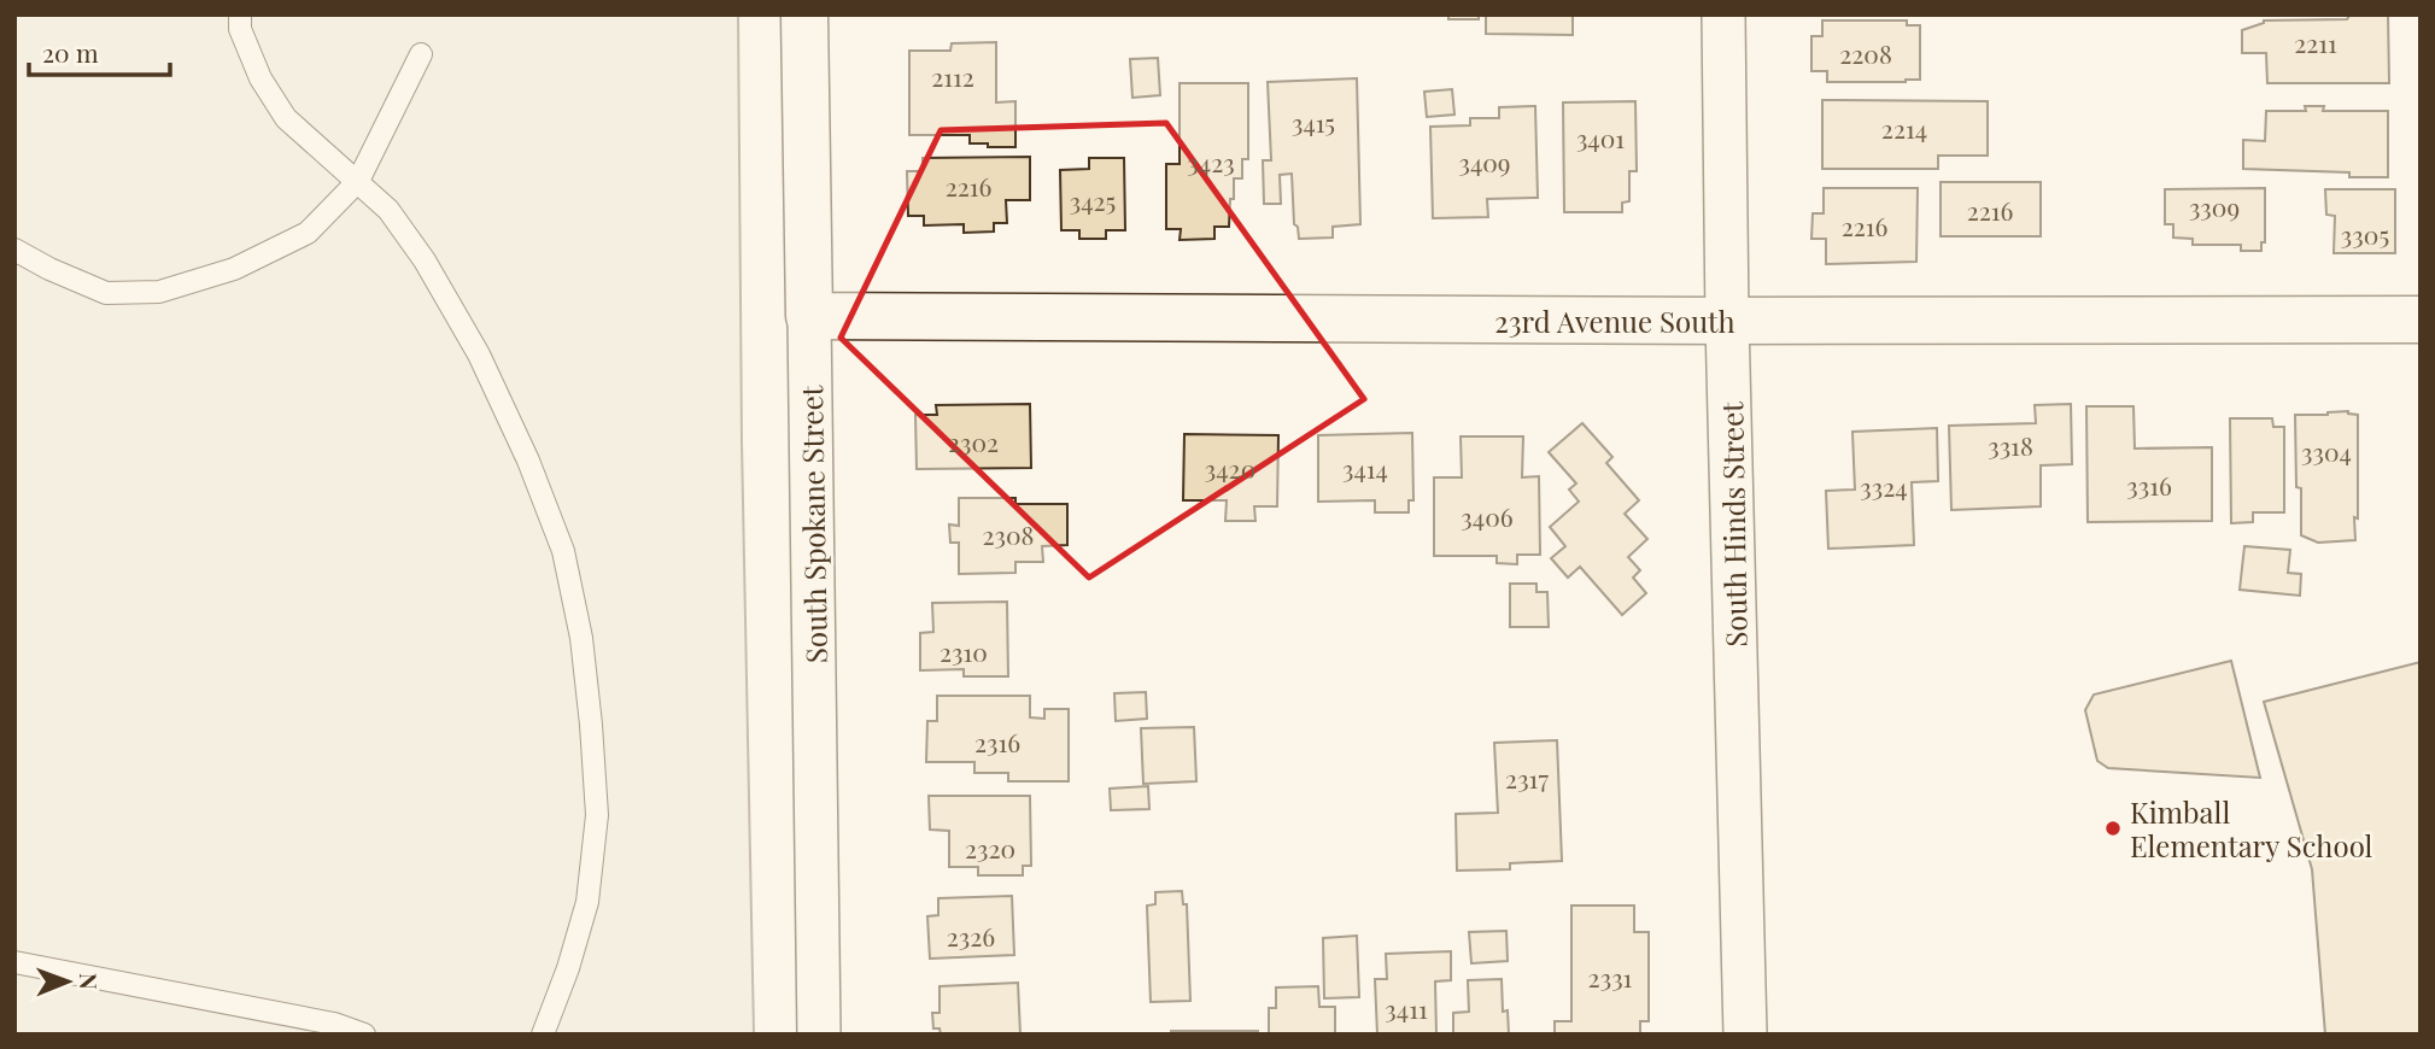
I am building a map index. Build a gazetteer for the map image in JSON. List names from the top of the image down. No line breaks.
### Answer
{"streets":{"street":["23rd Avenue South","South Spokane Street","South Hinds Street"]},"crossings":[["23rd Avenue South","South Spokane Street"],["23rd Avenue South","South Hinds Street"]],"places":["Kimball Elementary School"],"house_numbers":["2211","2208","2112","3415","2214","3401","3423","3409","2216","3425","3309","2216","2216","3305","2302","3318","3304","3420","3414","3316","3324","3406","2308","2310","2316","2317","2320","2326","2331","3411"],"scale_bar":"20 m","north":"right"}
